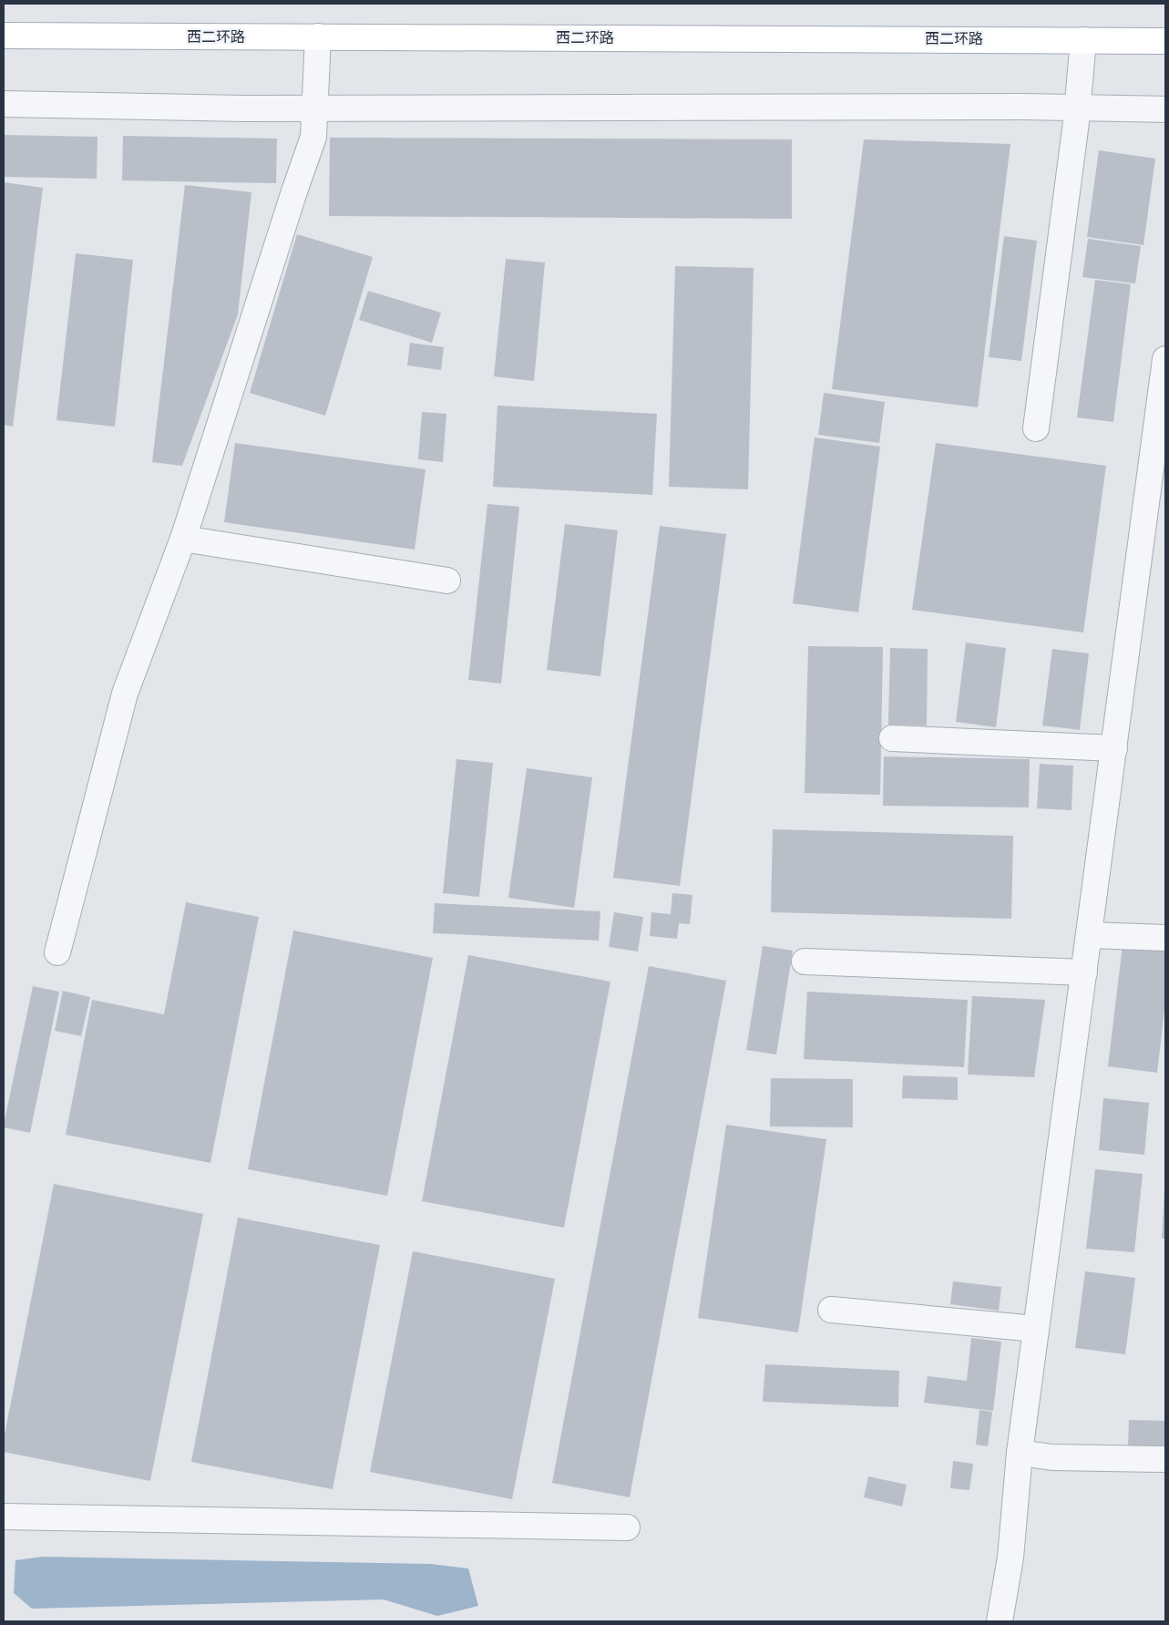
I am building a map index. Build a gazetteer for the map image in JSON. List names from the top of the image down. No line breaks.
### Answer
{"streets":{"main road":["西二环路"]}}
